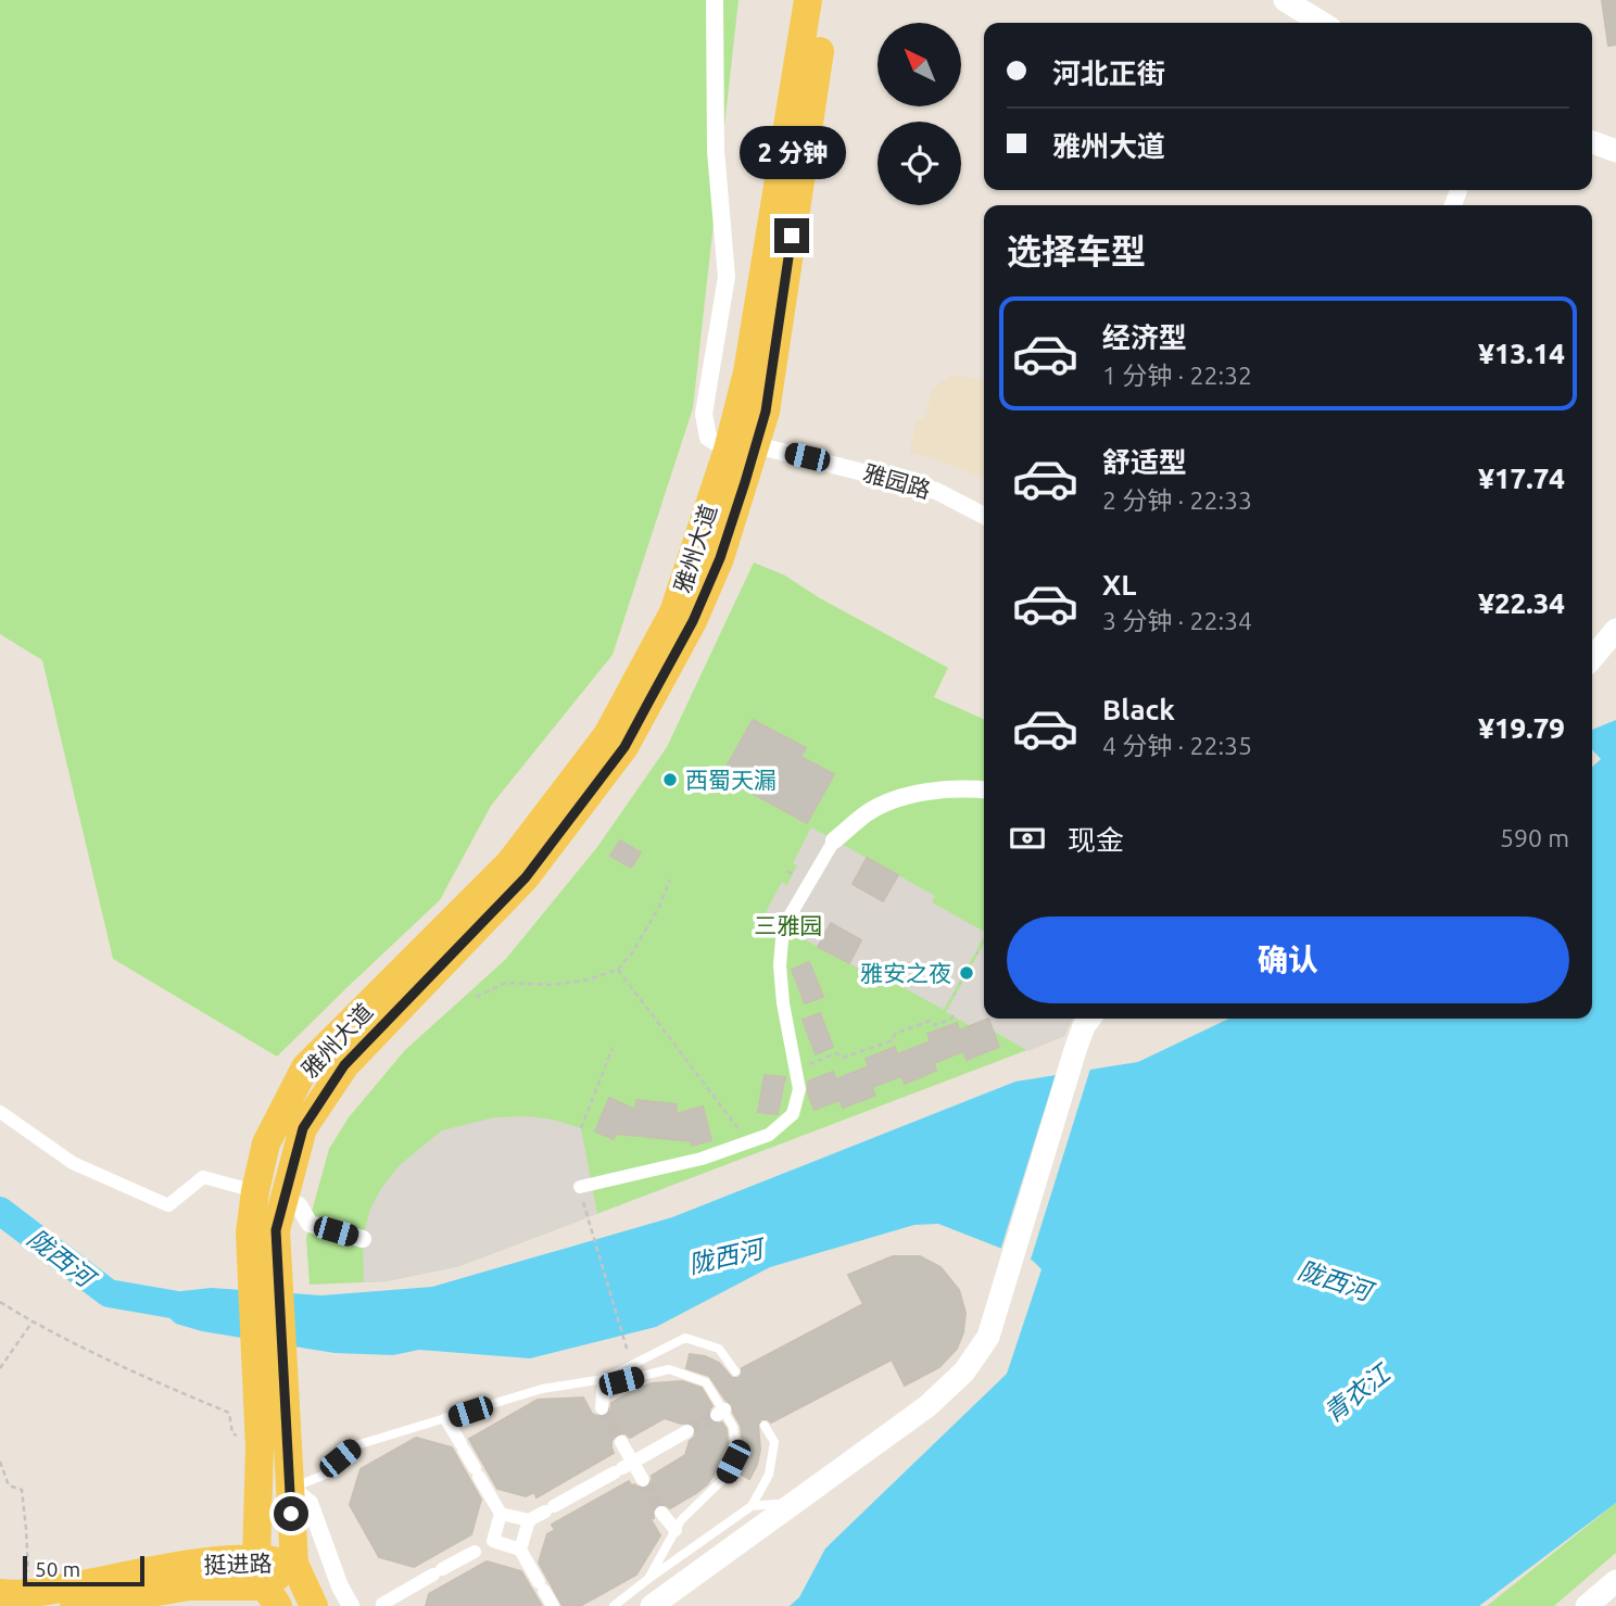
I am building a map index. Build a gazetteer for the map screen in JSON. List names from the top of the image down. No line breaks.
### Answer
{"streets":{"main road":["雅州大道","挺进路"],"street":["雅园路"]},"crossings":[["雅园路","雅州大道"]],"water":["陇西河","青衣江"],"parks":["三雅园"],"places":["西蜀天漏","雅安之夜"],"scale_bar":"50 m","north":"top left","page":{"banner":["河北正街","雅州大道"],"bubble":"2 分钟","heading":"选择车型","list":[{"name":"经济型","note":"1 分钟 · 22:32","value":"¥13.14"},{"name":"舒适型","note":"2 分钟 · 22:33","value":"¥17.74"},{"name":"XL","note":"3 分钟 · 22:34","value":"¥22.34"},{"name":"Black","note":"4 分钟 · 22:35","value":"¥19.79"}],"pay":["现金","590 m"],"buttons":"确认","scale":"50 m"}}
